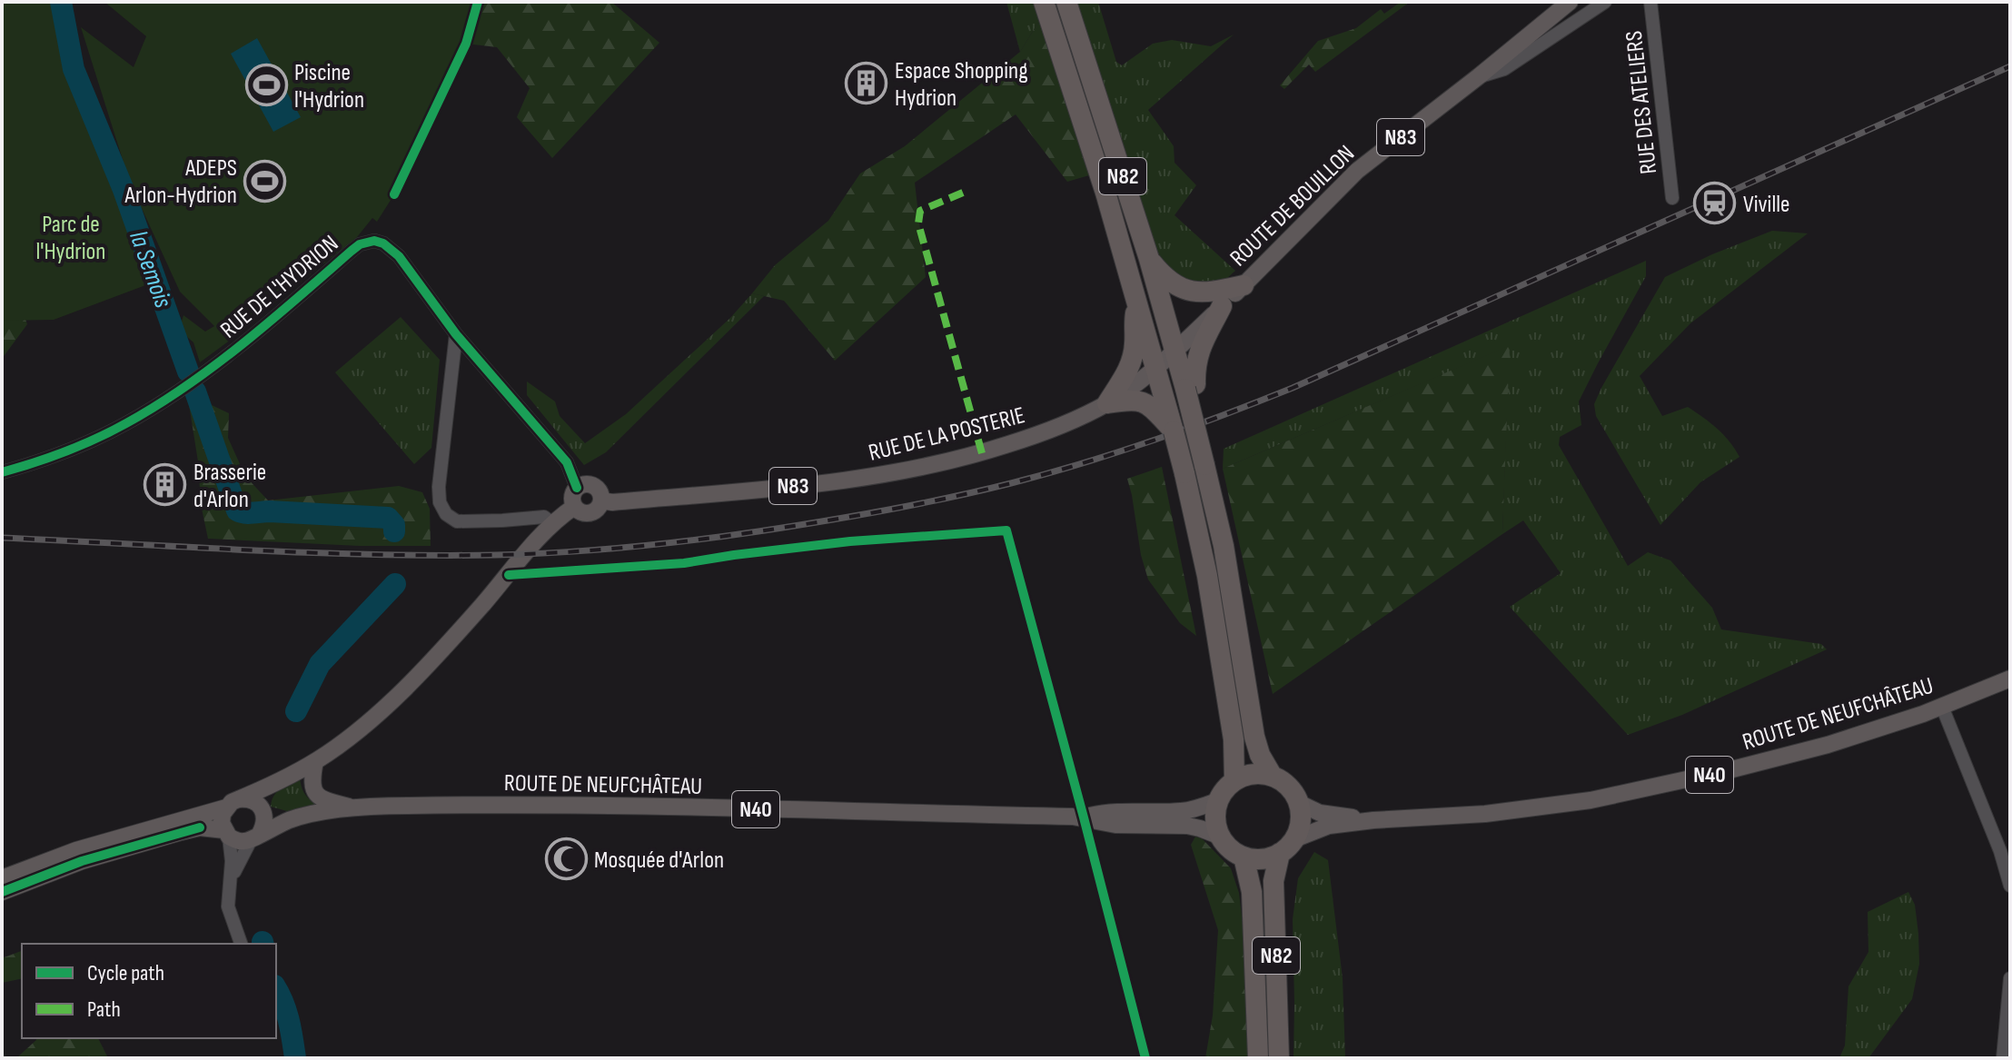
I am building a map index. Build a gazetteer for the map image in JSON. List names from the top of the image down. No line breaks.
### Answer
{"streets":{"highway":["N82","N40"],"main road":["N83","ROUTE DE BOUILLON","RUE DE LA POSTERIE","ROUTE DE NEUFCHÂTEAU"],"street":["RUE DES ATELIERS","RUE DE L'HYDRION"]},"crossings":[["N82","ROUTE DE BOUILLON"],["N82","RUE DE LA POSTERIE"],["N82","ROUTE DE NEUFCHÂTEAU"],["N82","N40"],["ROUTE DE BOUILLON","RUE DE LA POSTERIE"],["RUE DE L'HYDRION","RUE DE LA POSTERIE"],["RUE DE LA POSTERIE","ROUTE DE NEUFCHÂTEAU"],["RUE DE LA POSTERIE","N40"],["ROUTE DE NEUFCHÂTEAU","N40"]],"water":["la Semois"],"parks":["Parc de l'Hydrion"],"places":{"building":["Espace Shopping Hydrion","Brasserie d'Arlon"],"sports":["Piscine l'Hydrion","ADEPS Arlon-Hydrion"],"station":["Viville"],"mosque":["Mosquée d'Arlon"]},"legend":["Cycle path","Path"]}
